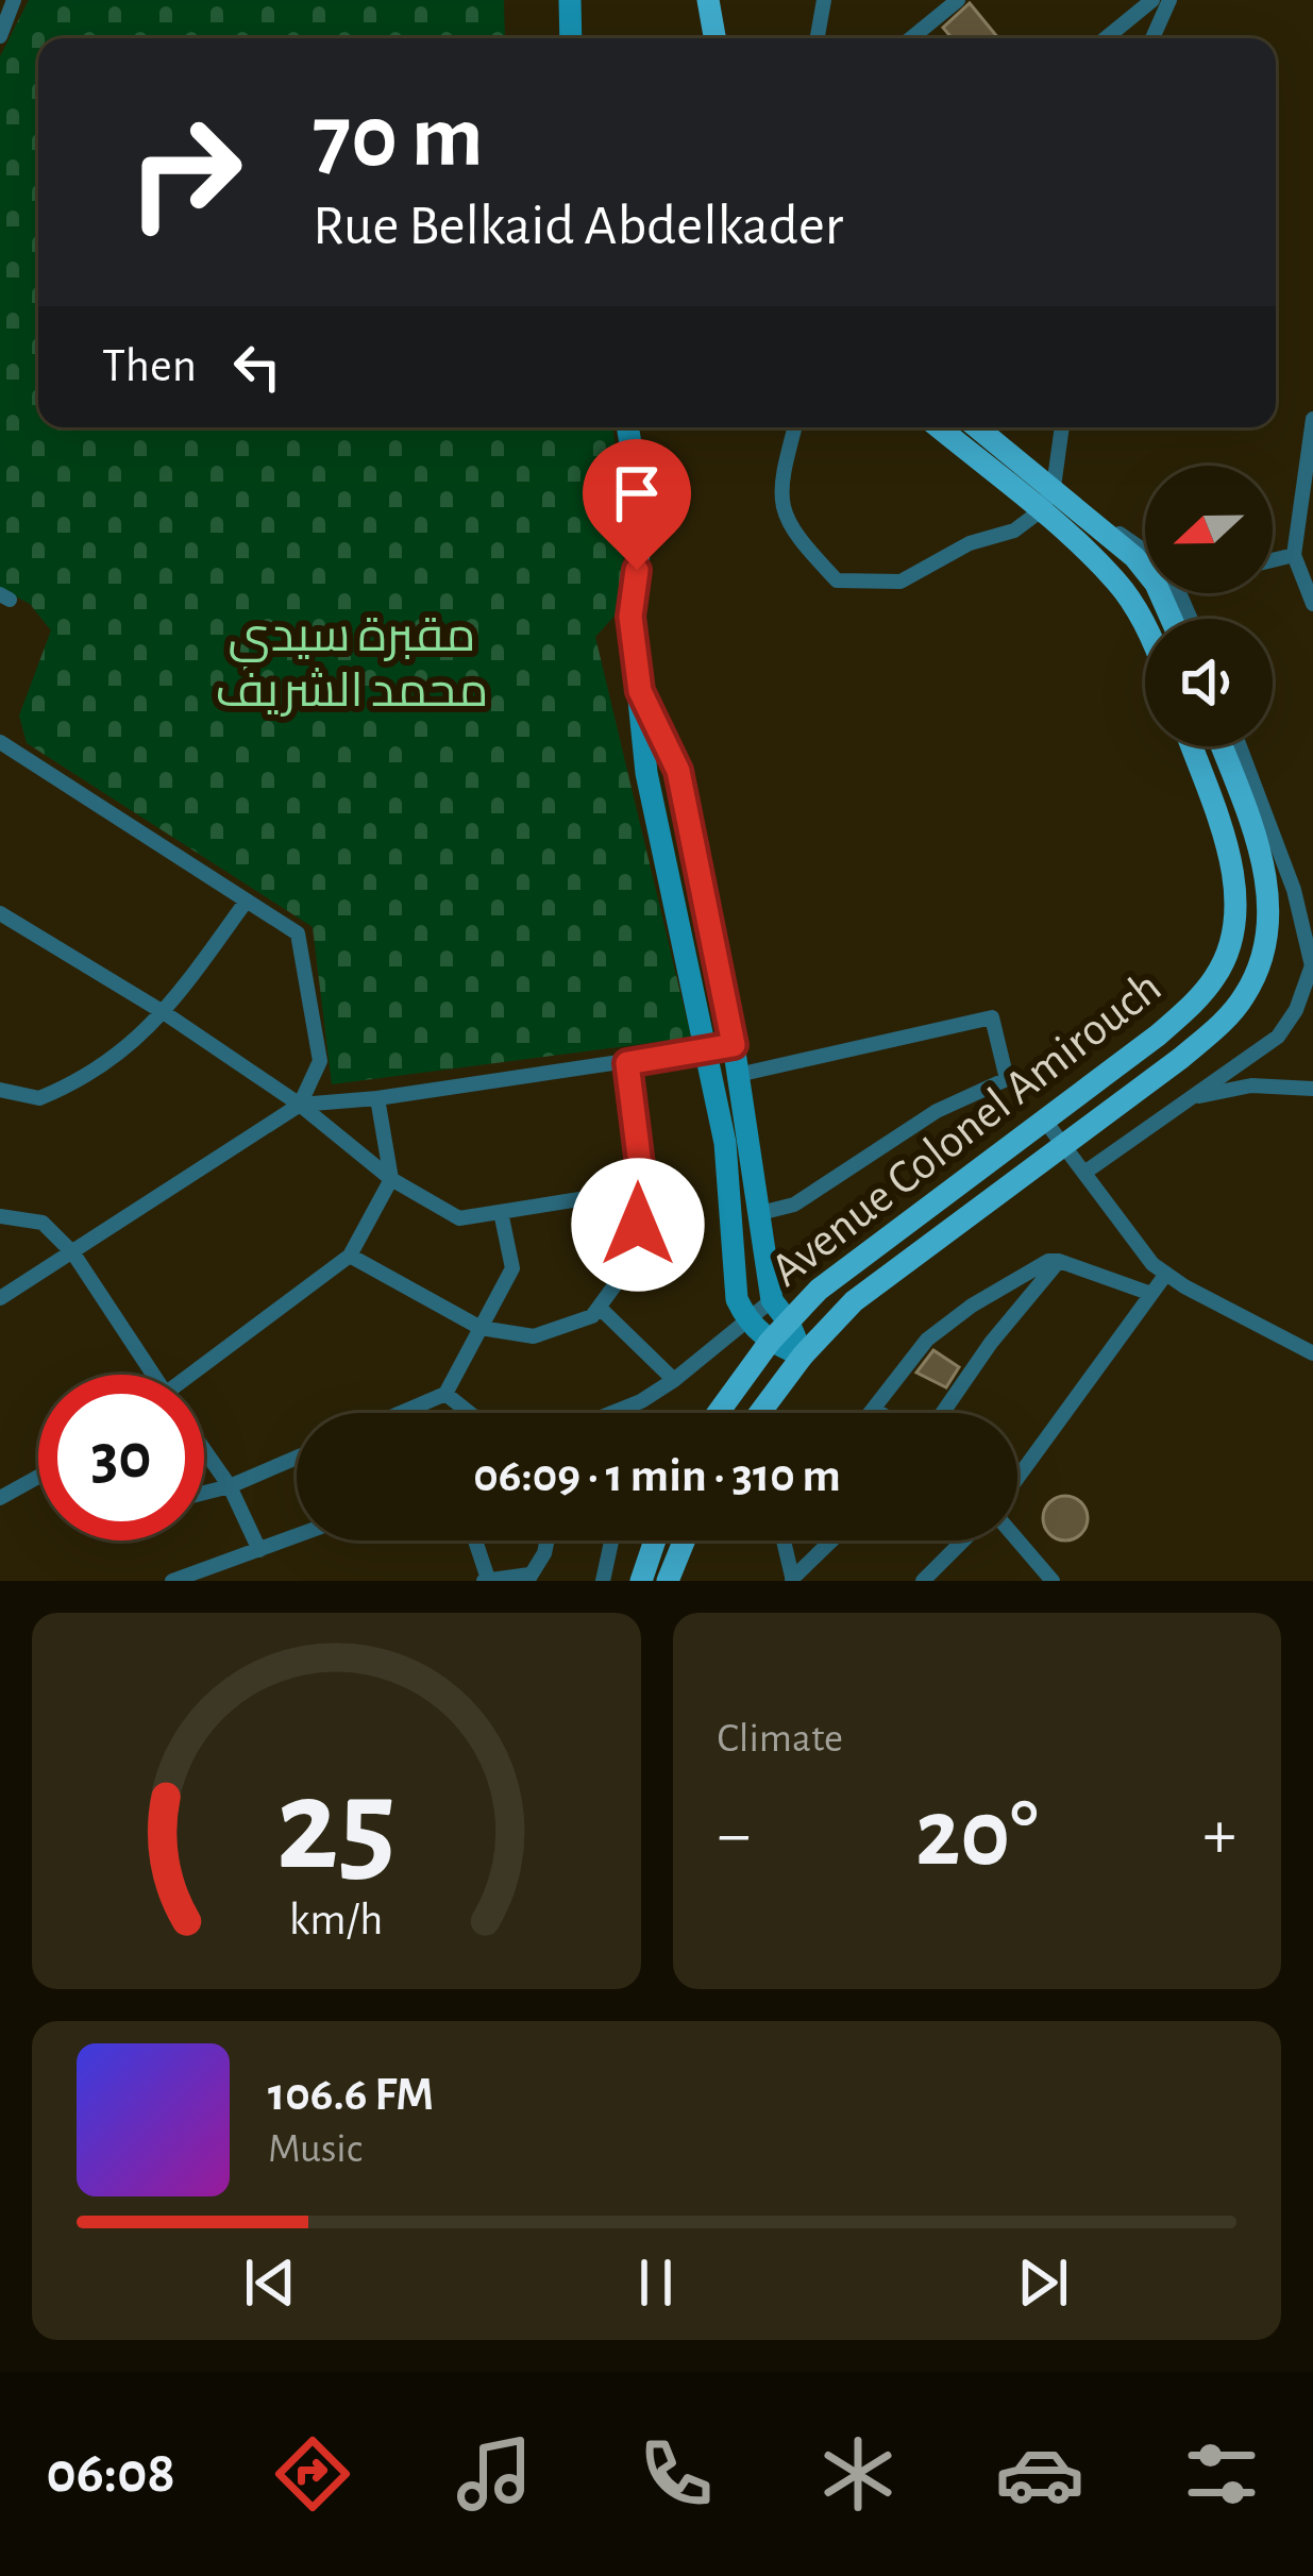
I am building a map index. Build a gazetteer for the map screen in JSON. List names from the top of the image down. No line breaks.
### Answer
{"streets":{"main road":["Avenue Colonel Amirouch"]},"parks":["مقبرة سيدي محمد الشريف"],"north":"left","page":{"turn":["70 m","Rue Belkaid Abdelkader"],"then":"Then","limit":"30","trip":"06:09 · 1 min · 310 m","tile":"Climate","heat":["−","20°","+"],"song":["106.6 FM","Music"],"tabs":"06:08","gauge":["25","km/h"]}}
